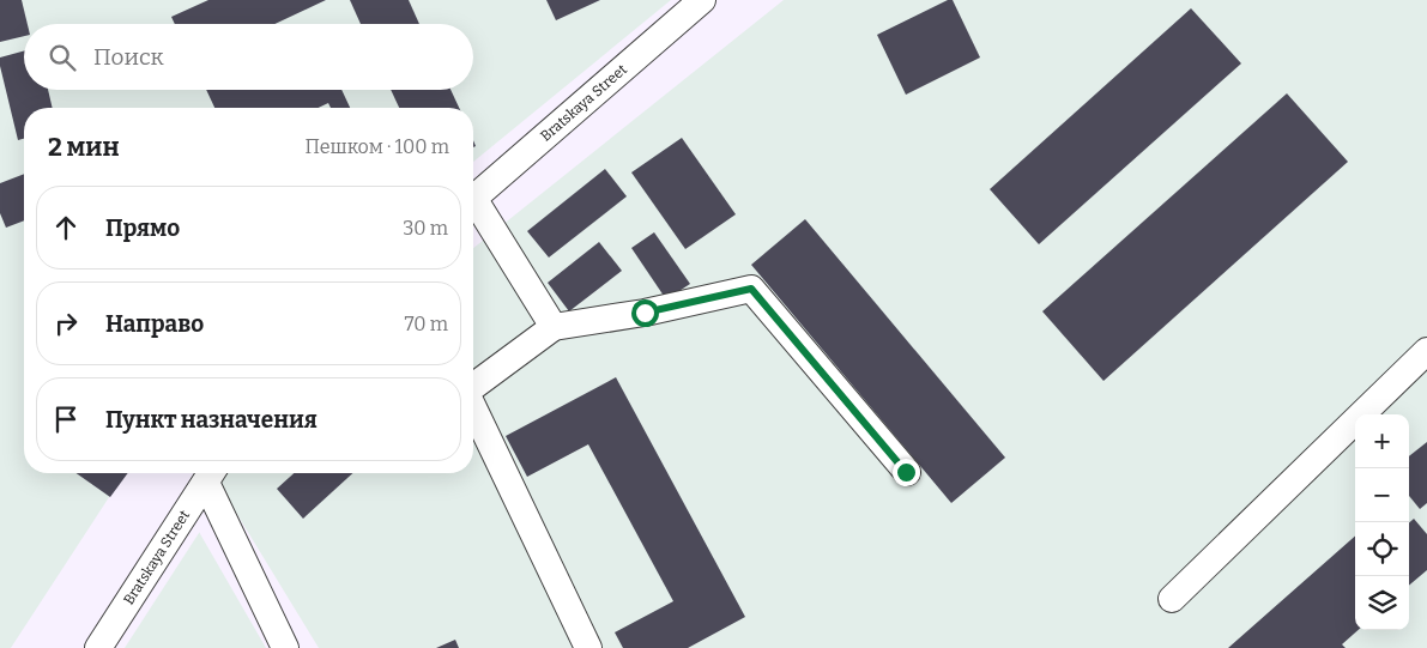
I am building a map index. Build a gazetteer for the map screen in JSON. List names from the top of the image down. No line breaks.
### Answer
{"streets":{"street":["Bratskaya Street"]},"page":{"search":"Поиск","heading":["2 мин","Пешком · 100 m"],"list":[["Прямо","30 m"],["Направо","70 m"],"Пункт назначения"],"map_buttons":["+","−"]}}
